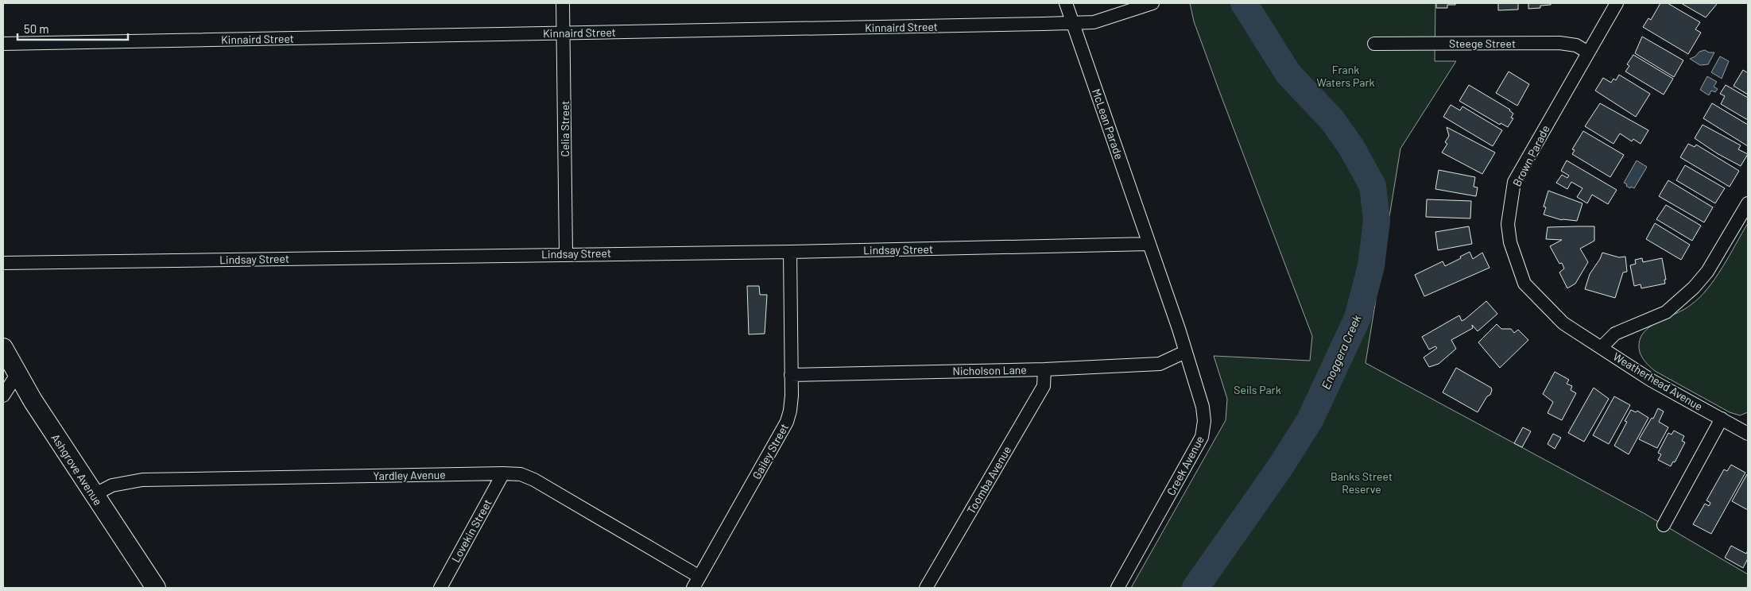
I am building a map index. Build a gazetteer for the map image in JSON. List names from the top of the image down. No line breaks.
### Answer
{"streets":{"main road":["Ashgrove Avenue"],"street":["Kinnaird Street","Steege Street","McLean Parade","Celia Street","Brown Parade","Lindsay Street","Nicholson Lane","Weatherhead Avenue","Gailey Street","Creek Avenue","Yardley Avenue","Toomba Avenue","Lovekin Street"]},"crossings":[["Kinnaird Street","McLean Parade"],["Kinnaird Street","Celia Street"],["Steege Street","Brown Parade"],["McLean Parade","Lindsay Street"],["McLean Parade","Creek Avenue"],["Celia Street","Lindsay Street"],["Brown Parade","Weatherhead Avenue"],["Lindsay Street","Gailey Street"],["Lindsay Street","Creek Avenue"],["Nicholson Lane","Gailey Street"],["Nicholson Lane","Creek Avenue"],["Nicholson Lane","Toomba Avenue"],["Gailey Street","Yardley Avenue"],["Ashgrove Avenue","Yardley Avenue"],["Yardley Avenue","Lovekin Street"]],"water":["Enoggera Creek"],"parks":["Frank Waters Park","Seils Park","Banks Street Reserve"],"scale_bar":"50 m"}
